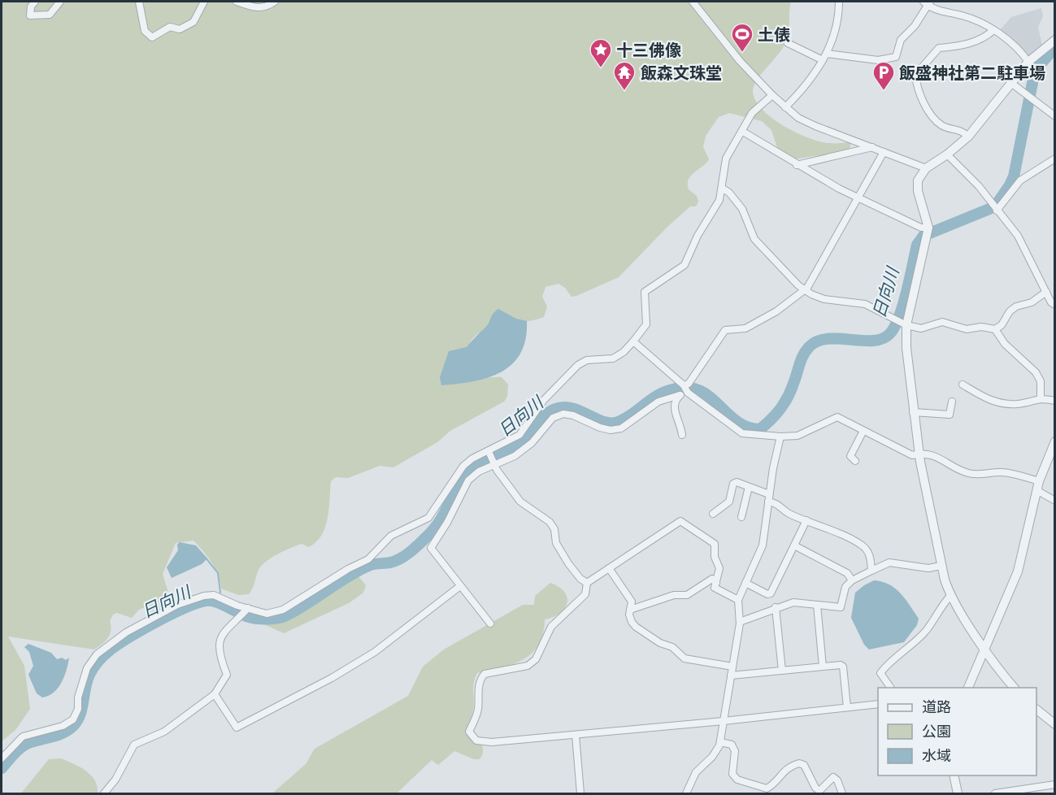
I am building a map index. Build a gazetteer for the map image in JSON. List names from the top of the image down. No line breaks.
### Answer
{"water":["日向川"],"places":{"sports":["土俵"],"place":["十三佛像"],"temple":["飯森文珠堂"],"parking":["飯盛神社第二駐車場"]},"legend":["道路","公園","水域"]}
